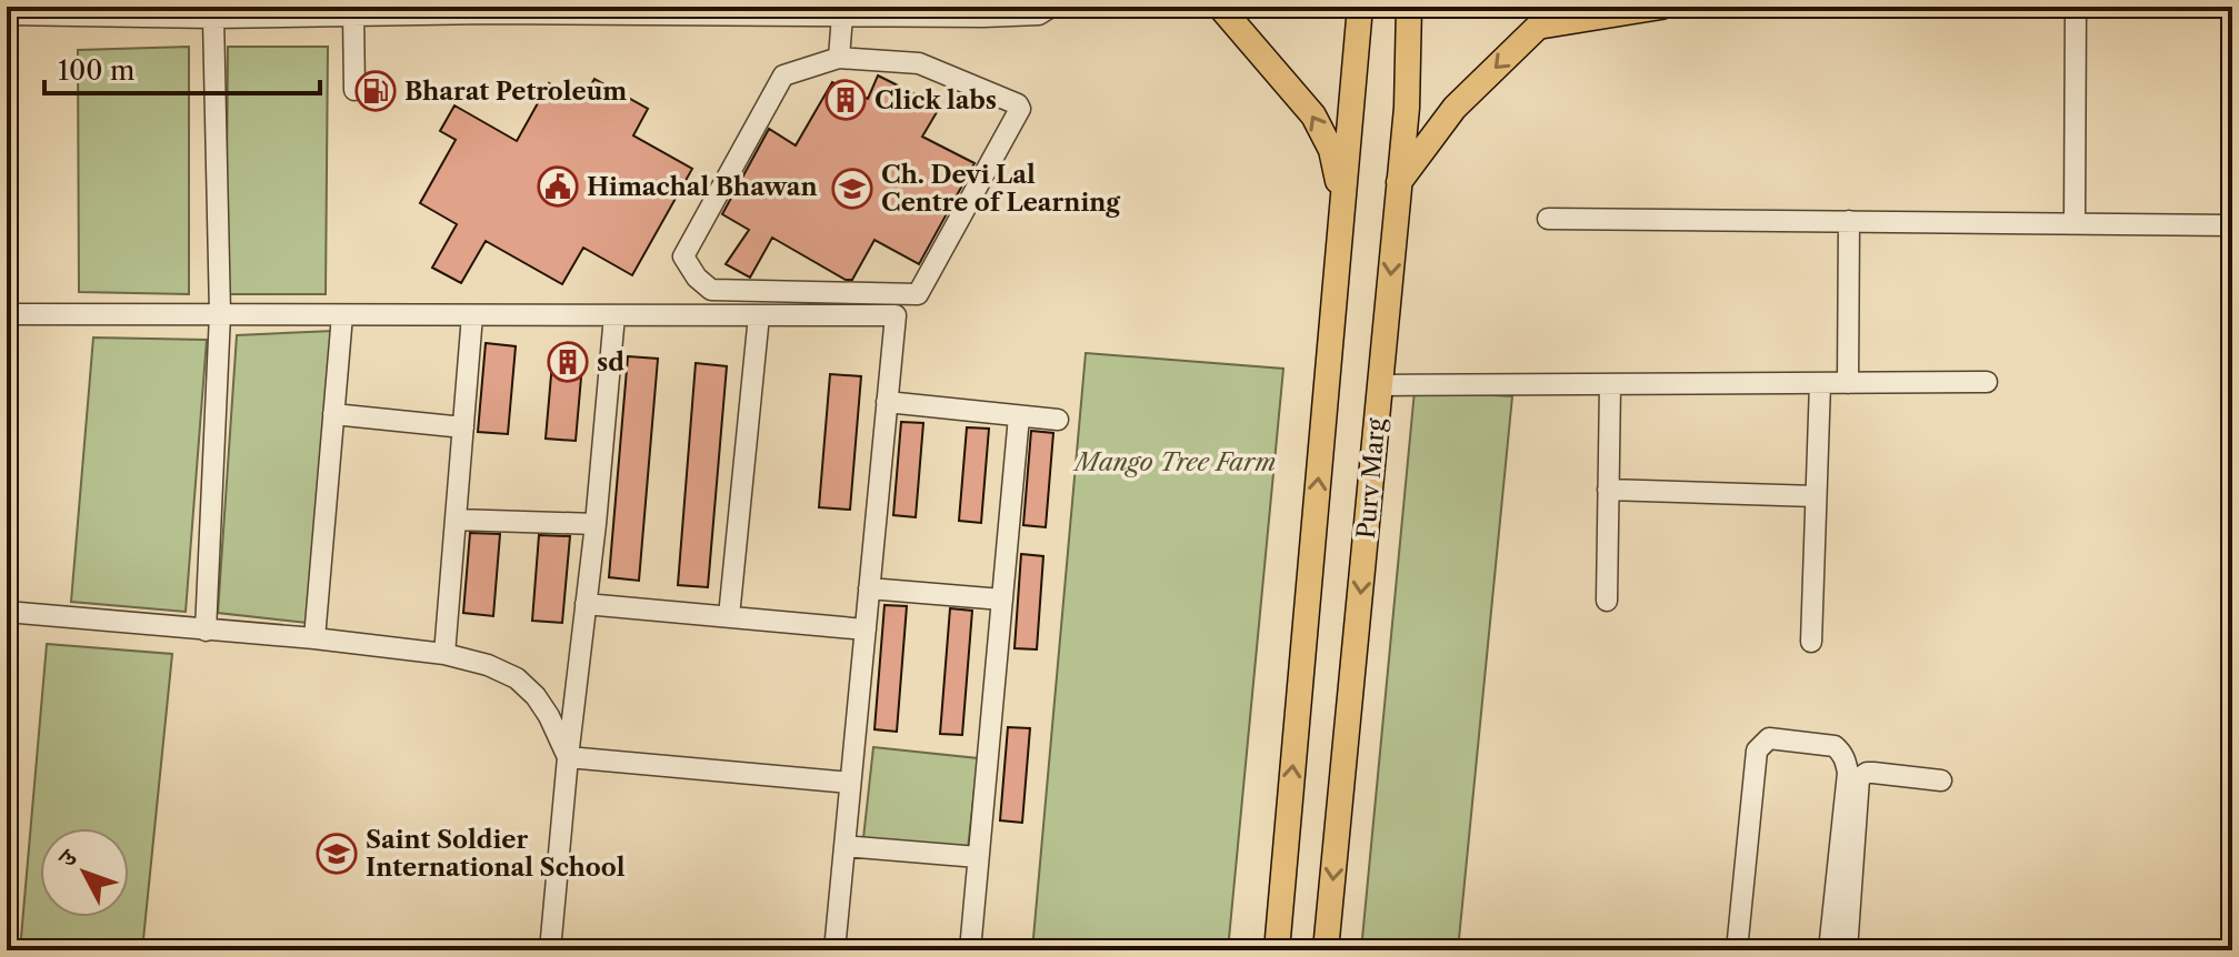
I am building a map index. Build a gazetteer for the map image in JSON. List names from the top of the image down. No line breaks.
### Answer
{"streets":{"main road":["Purv Marg"]},"parks":["Mango Tree Farm"],"places":{"fuel station":["Bharat Petroleum"],"building":["Click labs","sd"],"public building":["Himachal Bhawan"],"school or university":["Ch. Devi Lal Centre of Learning","Saint Soldier International School"]},"scale_bar":"100 m","north":"top left"}
